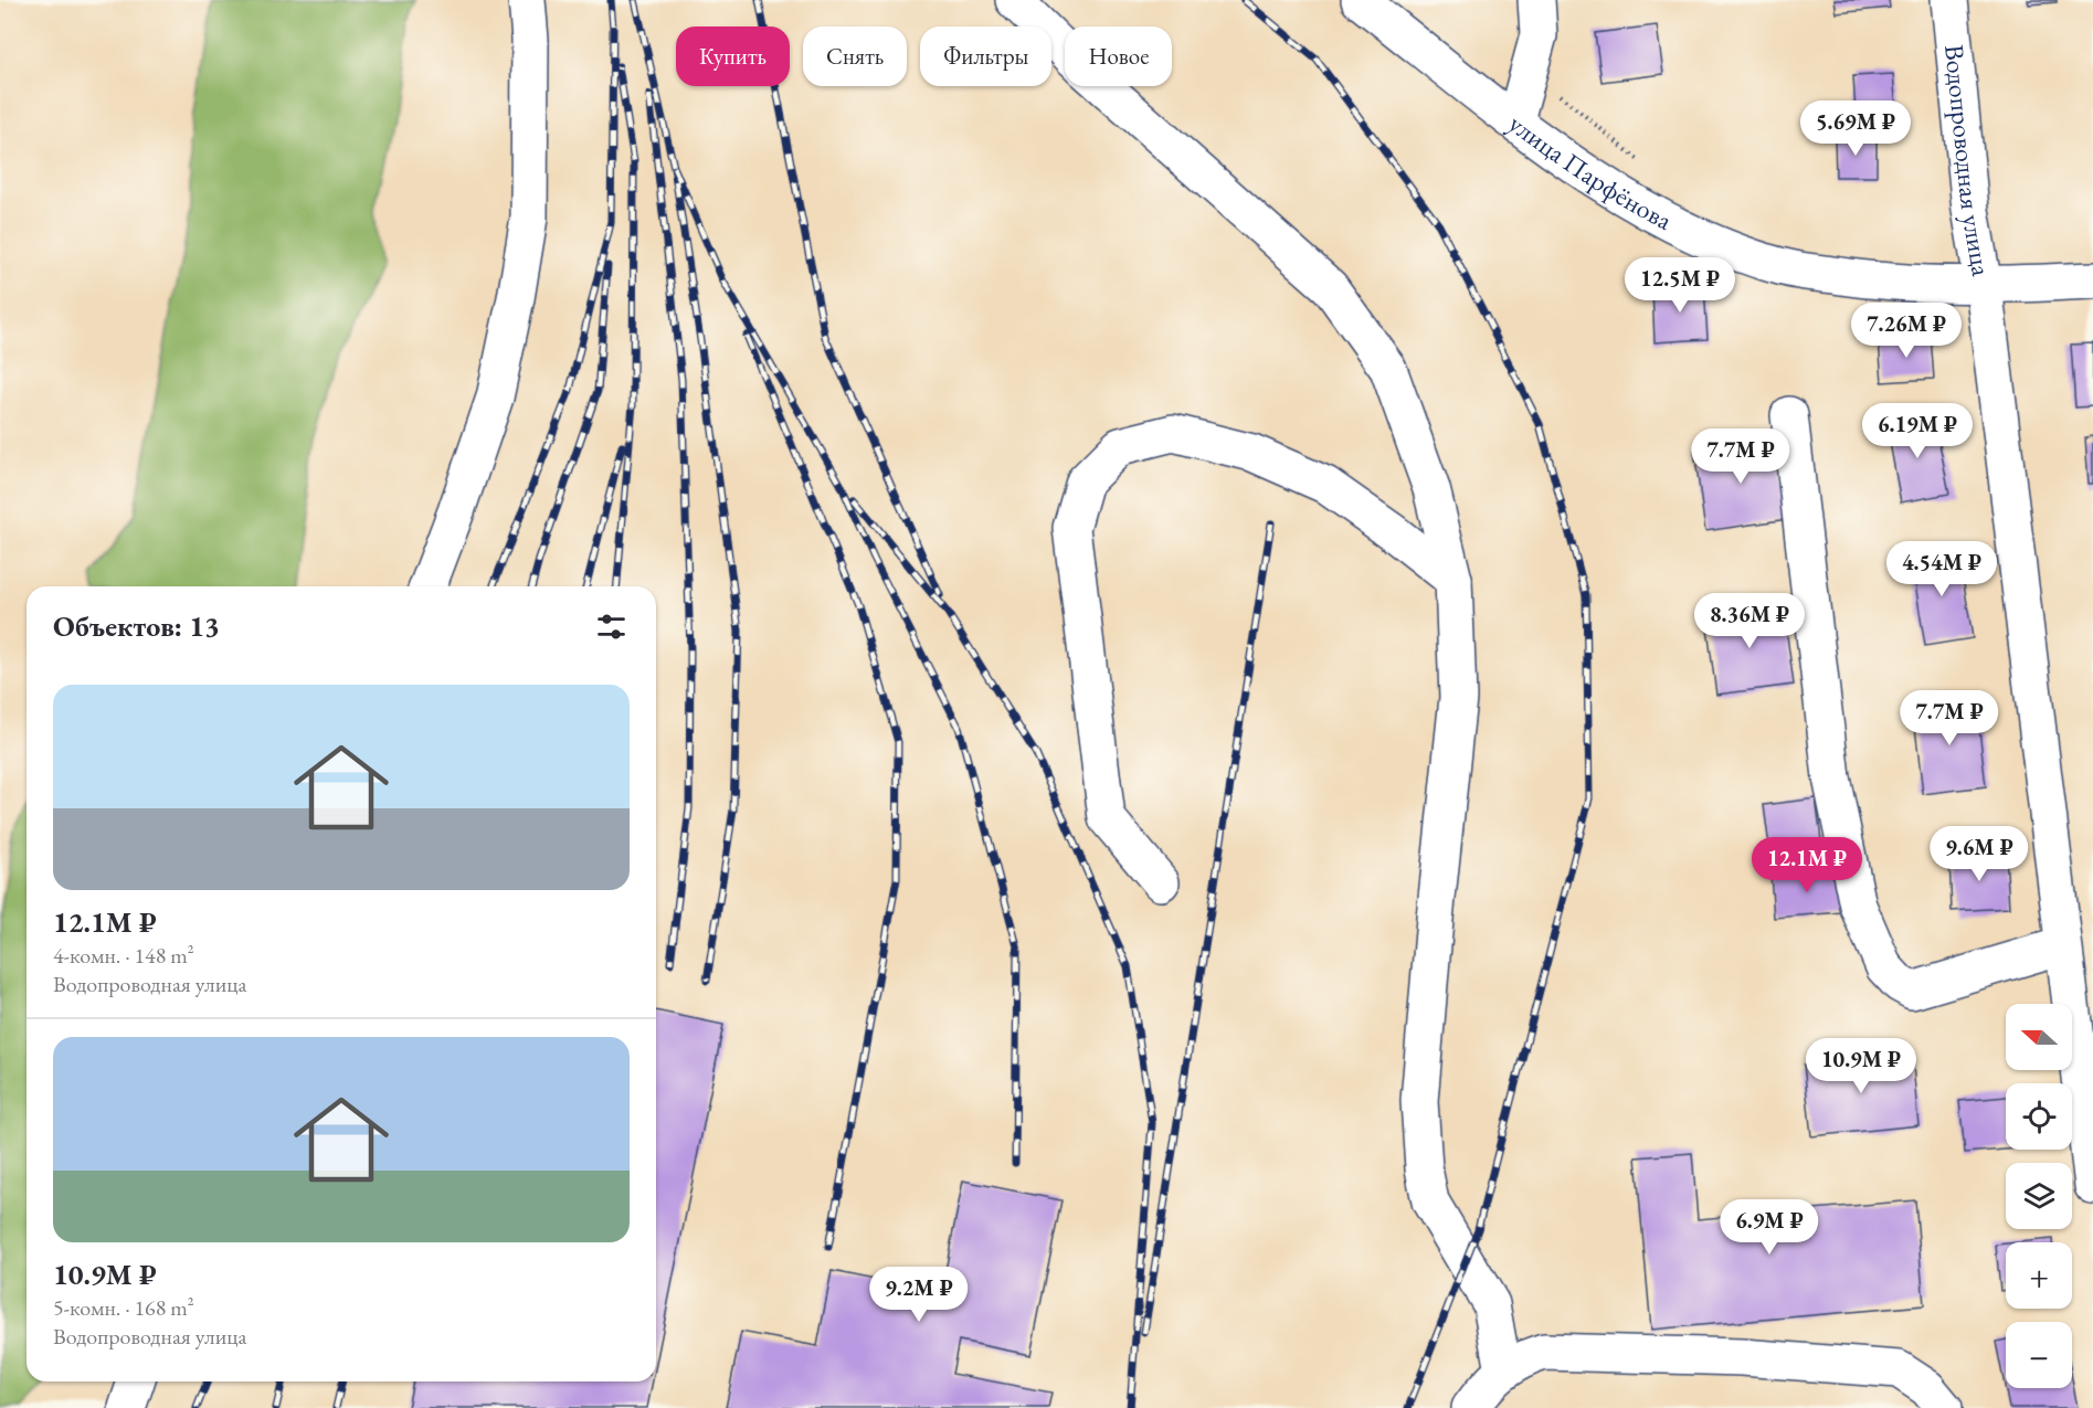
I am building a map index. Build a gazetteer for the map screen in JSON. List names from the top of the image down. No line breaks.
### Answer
{"streets":{"street":["Водопроводная улица","улица Парфёнова"]},"crossings":[["Водопроводная улица","улица Парфёнова"]],"north":"left","page":{"chip":["Купить","Снять","Фильтры","Новое"],"price":["5.69M ₽","12.5M ₽","7.26M ₽","6.19M ₽","7.7M ₽","4.54M ₽","8.36M ₽","7.7M ₽","9.6M ₽","12.1M ₽","10.9M ₽","6.9M ₽","9.2M ₽"],"heading":"Объектов: 13","list":[{"name":"12.1M ₽","note":"4-комн. · 148 m² · Водопроводная улица"},{"name":"10.9M ₽","note":"5-комн. · 168 m² · Водопроводная улица"}],"map_buttons":["+","−"]}}
